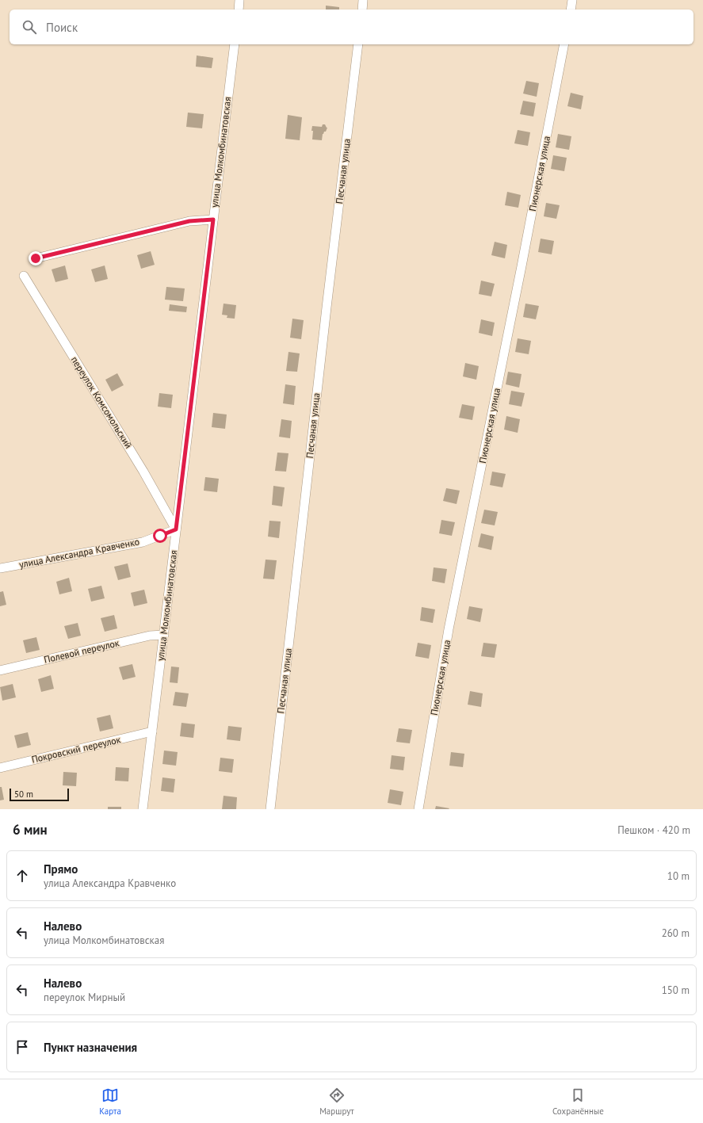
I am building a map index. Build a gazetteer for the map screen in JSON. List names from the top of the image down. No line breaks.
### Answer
{"streets":{"street":["улица Молкомбинатовская","Песчаная улица","Пионерская улица","переулок Комсомольский","улица Александра Кравченко","Полевой переулок","Покровский переулок"]},"crossings":[["улица Молкомбинатовская","переулок Комсомольский"],["улица Молкомбинатовская","улица Александра Кравченко"],["улица Молкомбинатовская","Полевой переулок"],["улица Молкомбинатовская","Покровский переулок"],["переулок Комсомольский","улица Александра Кравченко"]],"scale_bar":"50 m","page":{"search":"Поиск","scale":"50 m","heading":["6 мин","Пешком · 420 m"],"list":[["Прямо","улица Александра Кравченко","10 m"],["Налево","улица Молкомбинатовская","260 m"],["Налево","переулок Мирный","150 m"],"Пункт назначения"],"nav":["Карта","Маршрут","Сохранённые"]}}
